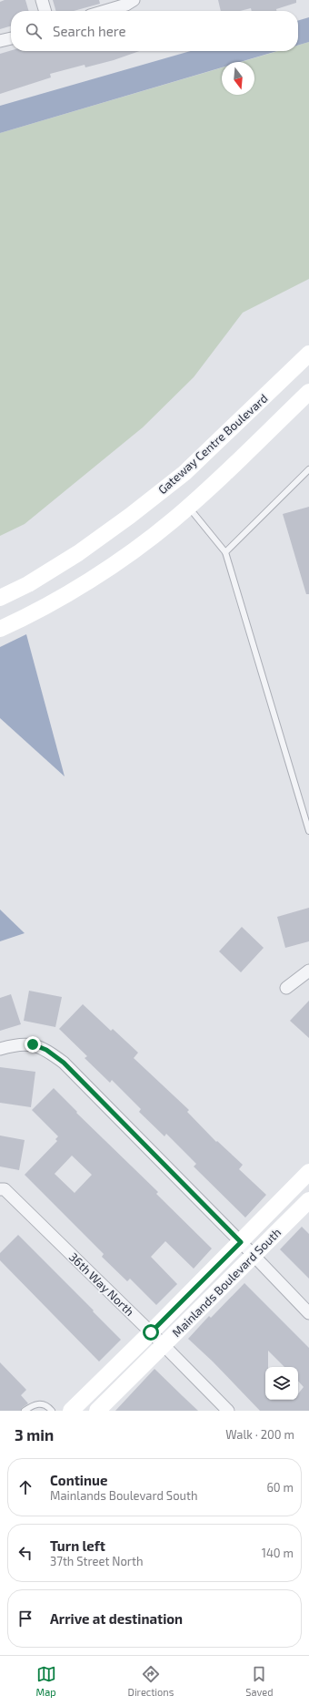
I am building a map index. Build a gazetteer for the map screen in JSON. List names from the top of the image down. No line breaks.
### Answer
{"streets":{"street":["Gateway Centre Boulevard","Mainlands Boulevard South","36th Way North"]},"crossings":[["Mainlands Boulevard South","36th Way North"]],"north":"bottom","page":{"search":"Search here","heading":["3 min","Walk · 200 m"],"list":[["Continue","Mainlands Boulevard South","60 m"],["Turn left","37th Street North","140 m"],"Arrive at destination"],"nav":["Map","Directions","Saved"]}}
